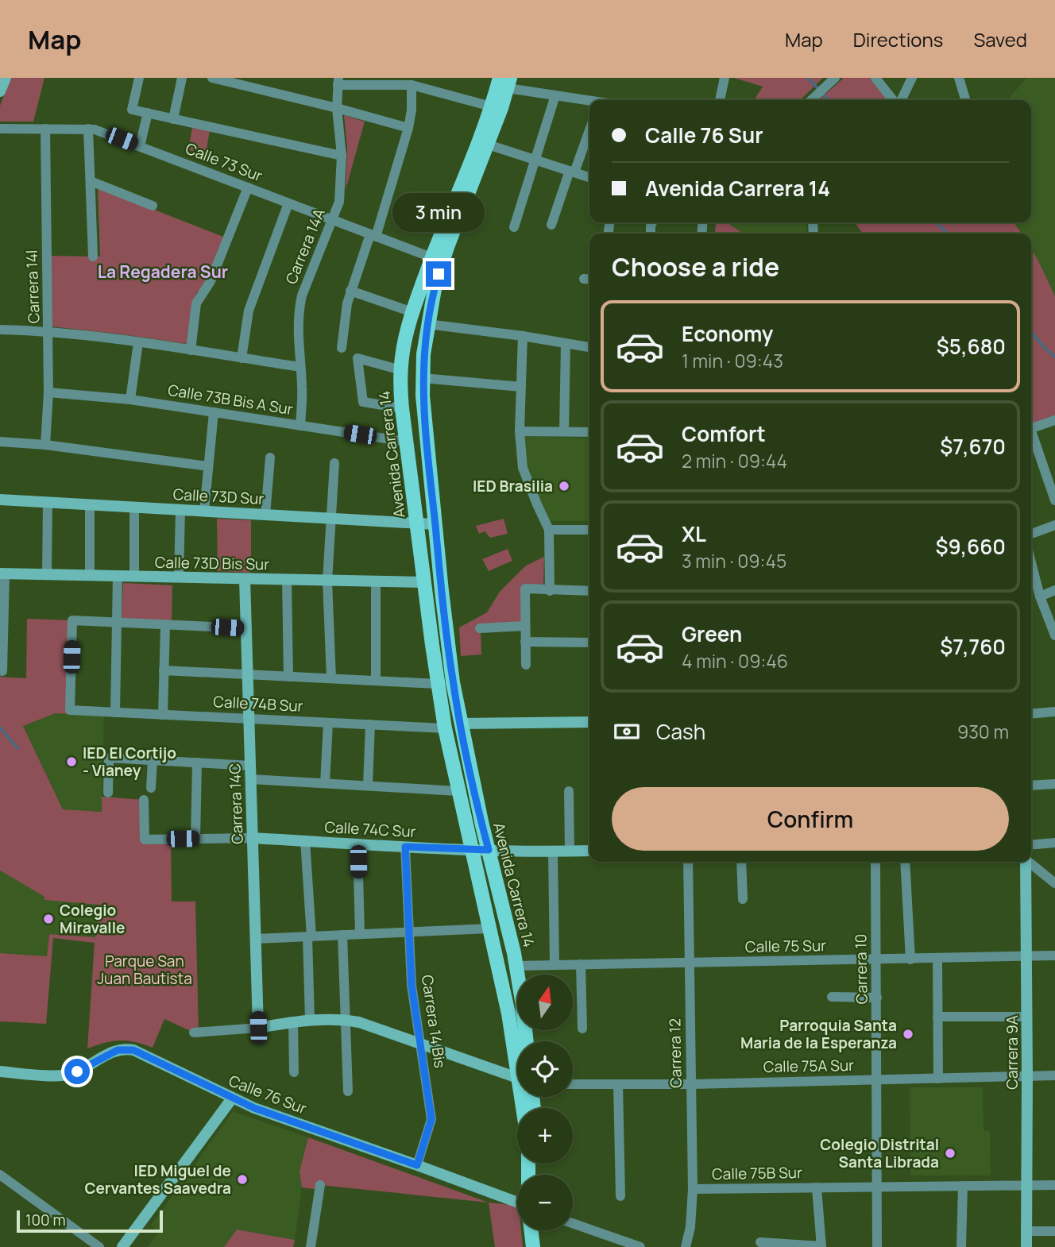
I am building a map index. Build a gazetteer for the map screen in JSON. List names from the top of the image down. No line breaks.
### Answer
{"streets":{"main road":["Avenida Carrera 14"],"street":["Calle 73 Sur","Carrera 14A","Carrera 14I","Calle 73B Bis A Sur","Calle 73D Sur","Calle 73D Bis Sur","Calle 74B Sur","Carrera 14C","Calle 74C Sur","Calle 75 Sur","Carrera 10","Carrera 14 Bis","Carrera 9A","Carrera 12","Calle 75A Sur","Calle 76 Sur","Calle 75B Sur"]},"crossings":[["Calle 73 Sur","Carrera 14A"],["Calle 73 Sur","Carrera 14I"],["Calle 73 Sur","Avenida Carrera 14"],["Carrera 14A","Calle 73B Bis A Sur"],["Carrera 14I","Calle 73B Bis A Sur"],["Calle 73B Bis A Sur","Avenida Carrera 14"],["Avenida Carrera 14","Calle 73D Sur"],["Avenida Carrera 14","Calle 73D Bis Sur"],["Avenida Carrera 14","Calle 74B Sur"],["Avenida Carrera 14","Calle 74C Sur"],["Avenida Carrera 14","Calle 75 Sur"],["Calle 73D Bis Sur","Carrera 14C"],["Calle 74B Sur","Carrera 14C"],["Carrera 14C","Calle 74C Sur"],["Calle 74C Sur","Carrera 14 Bis"],["Calle 75 Sur","Carrera 10"],["Calle 75 Sur","Carrera 9A"],["Calle 75 Sur","Carrera 12"],["Carrera 10","Calle 75A Sur"],["Carrera 10","Calle 75B Sur"],["Carrera 14 Bis","Calle 76 Sur"],["Carrera 9A","Calle 75A Sur"],["Carrera 9A","Calle 75B Sur"],["Carrera 12","Calle 75A Sur"],["Carrera 12","Calle 75B Sur"]],"districts":["La Regadera Sur"],"parks":["Parque San Juan Bautista"],"places":["IED Brasilia","IED El Cortijo - Vianey","Colegio Miravalle","Parroquia Santa Maria de la Esperanza","Colegio Distrital Santa Librada","IED Miguel de Cervantes Saavedra"],"scale_bar":"100 m","north":"top","page":{"header":"Map","nav":["Map","Directions","Saved"],"banner":["Calle 76 Sur","Avenida Carrera 14"],"bubble":"3 min","heading":"Choose a ride","list":[{"name":"Economy","note":"1 min · 09:43","value":"$5,680"},{"name":"Comfort","note":"2 min · 09:44","value":"$7,670"},{"name":"XL","note":"3 min · 09:45","value":"$9,660"},{"name":"Green","note":"4 min · 09:46","value":"$7,760"}],"pay":["Cash","930 m"],"buttons":"Confirm","map_buttons":["+","−"],"scale":"100 m"}}
